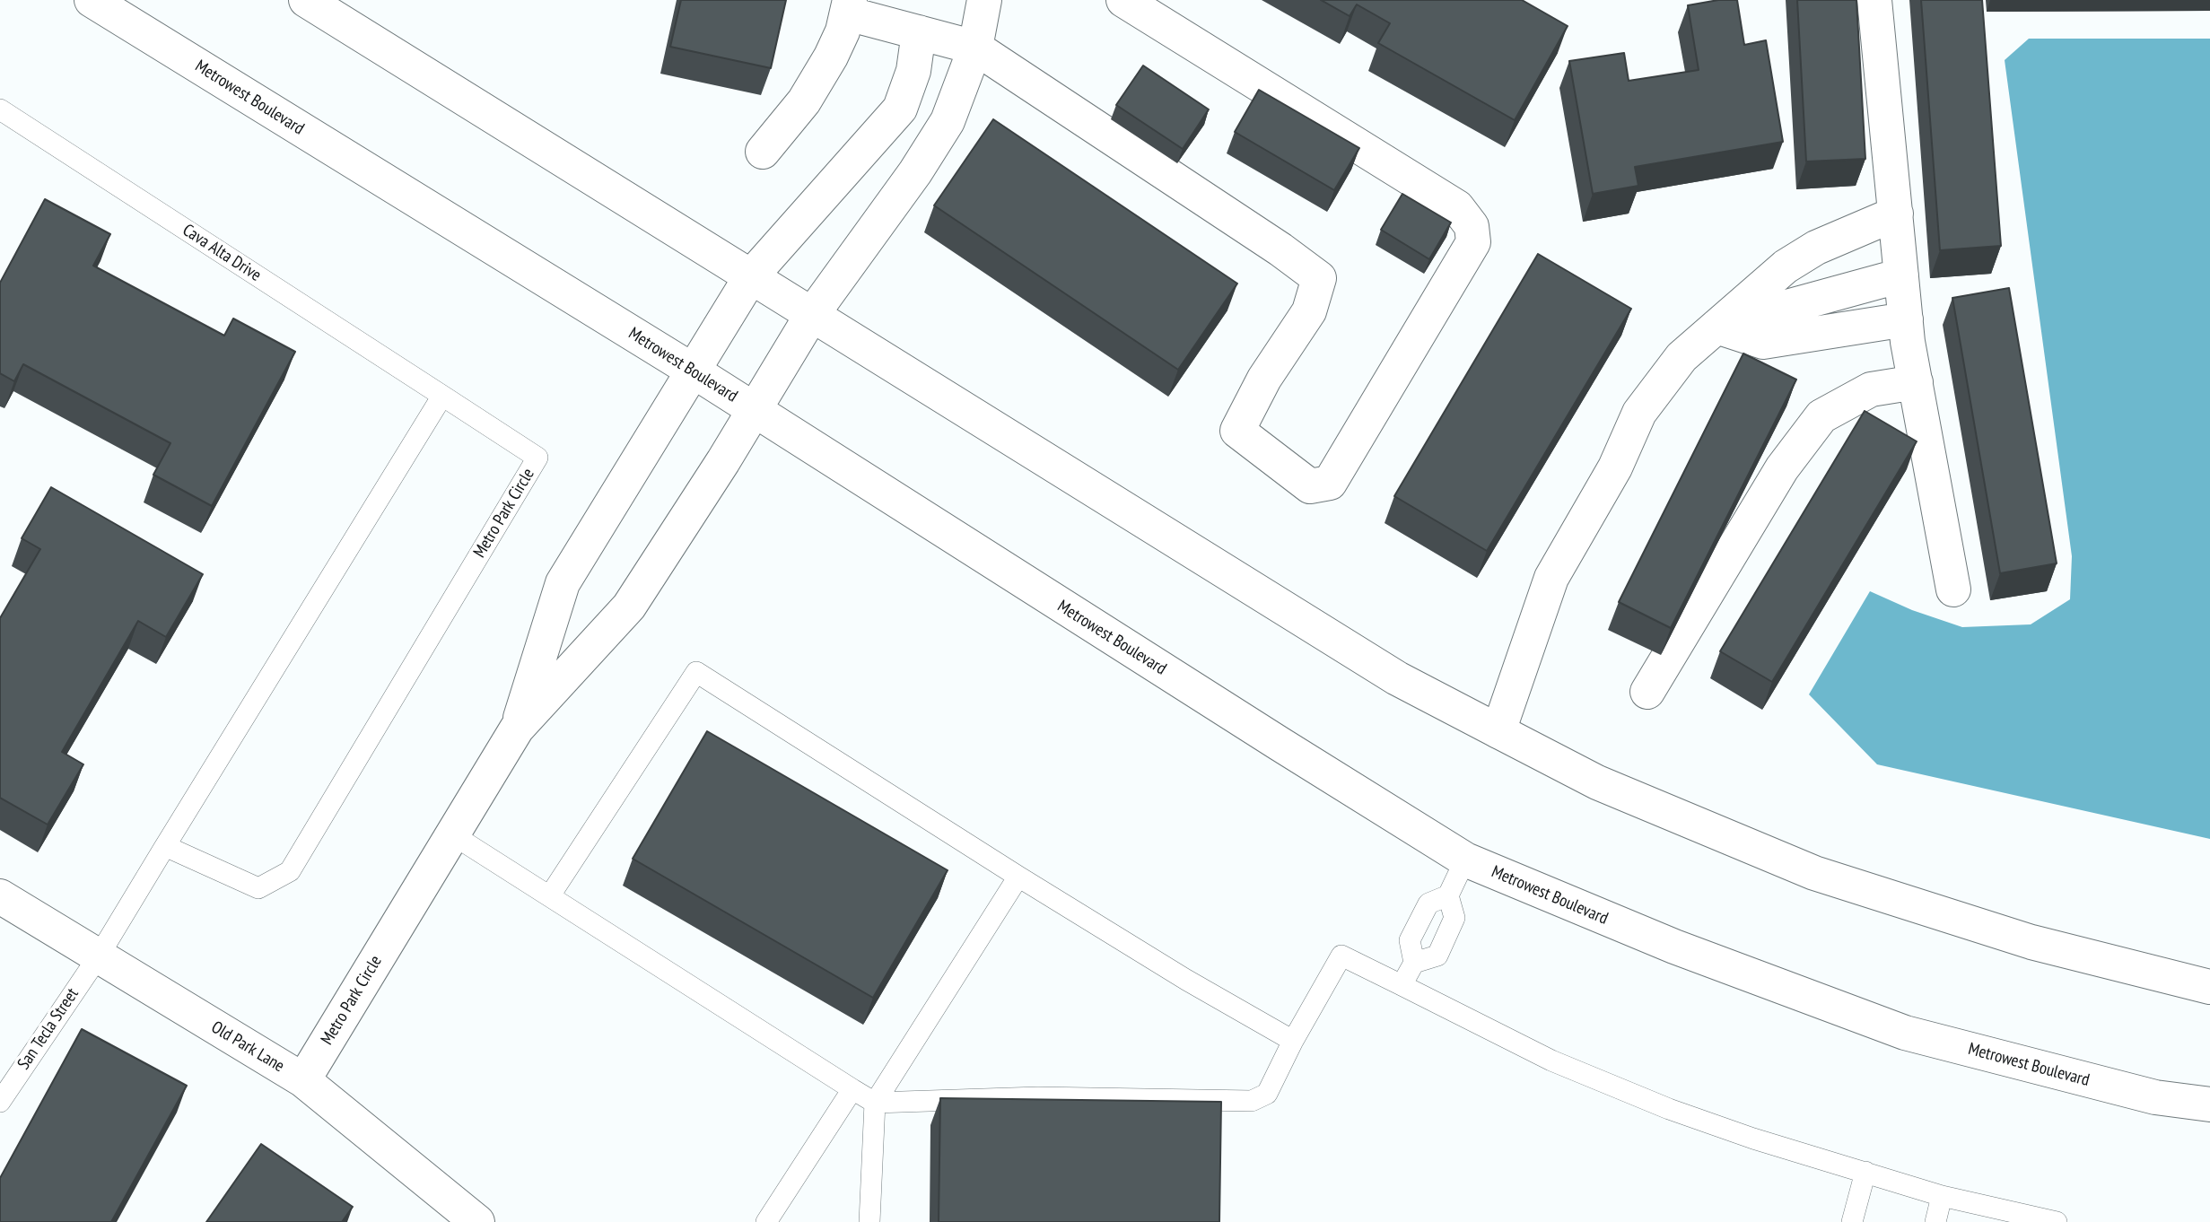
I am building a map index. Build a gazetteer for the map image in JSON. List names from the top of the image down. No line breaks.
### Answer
{"streets":{"street":["Metrowest Boulevard","Metro Park Circle","Old Park Lane"],"lane":["Cava Alta Drive","San Tecla Street"]},"crossings":[["Metrowest Boulevard","Metro Park Circle"],["Cava Alta Drive","Metro Park Circle"],["Metro Park Circle","Old Park Lane"],["San Tecla Street","Old Park Lane"]]}
